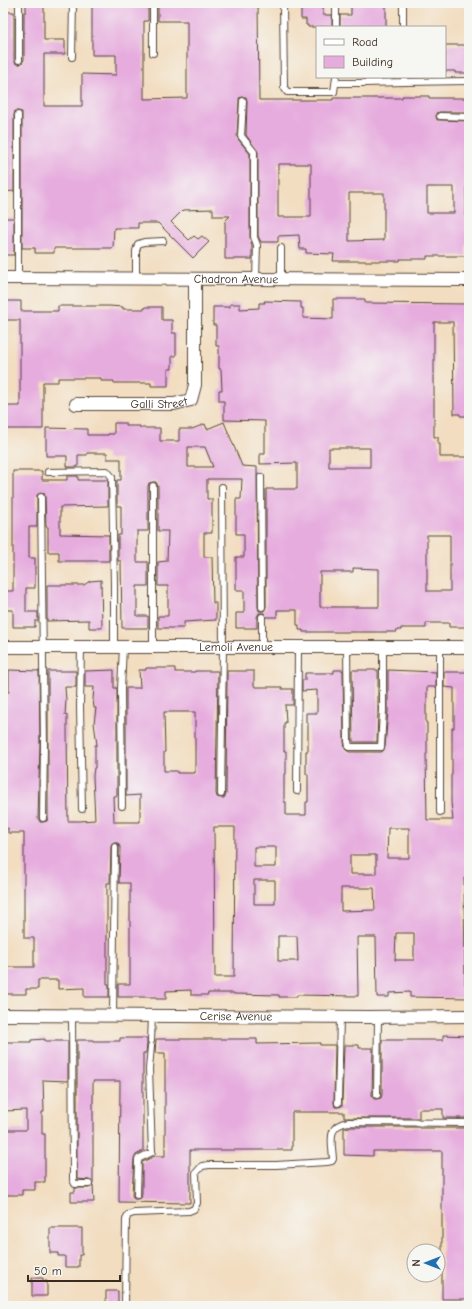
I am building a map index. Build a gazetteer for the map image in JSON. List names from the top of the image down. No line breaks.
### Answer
{"streets":{"street":["Chadron Avenue","Galli Street","Lemoli Avenue","Cerise Avenue"]},"crossings":[["Chadron Avenue","Galli Street"]],"legend":["Road","Building"],"scale_bar":"50 m","north":"left"}
